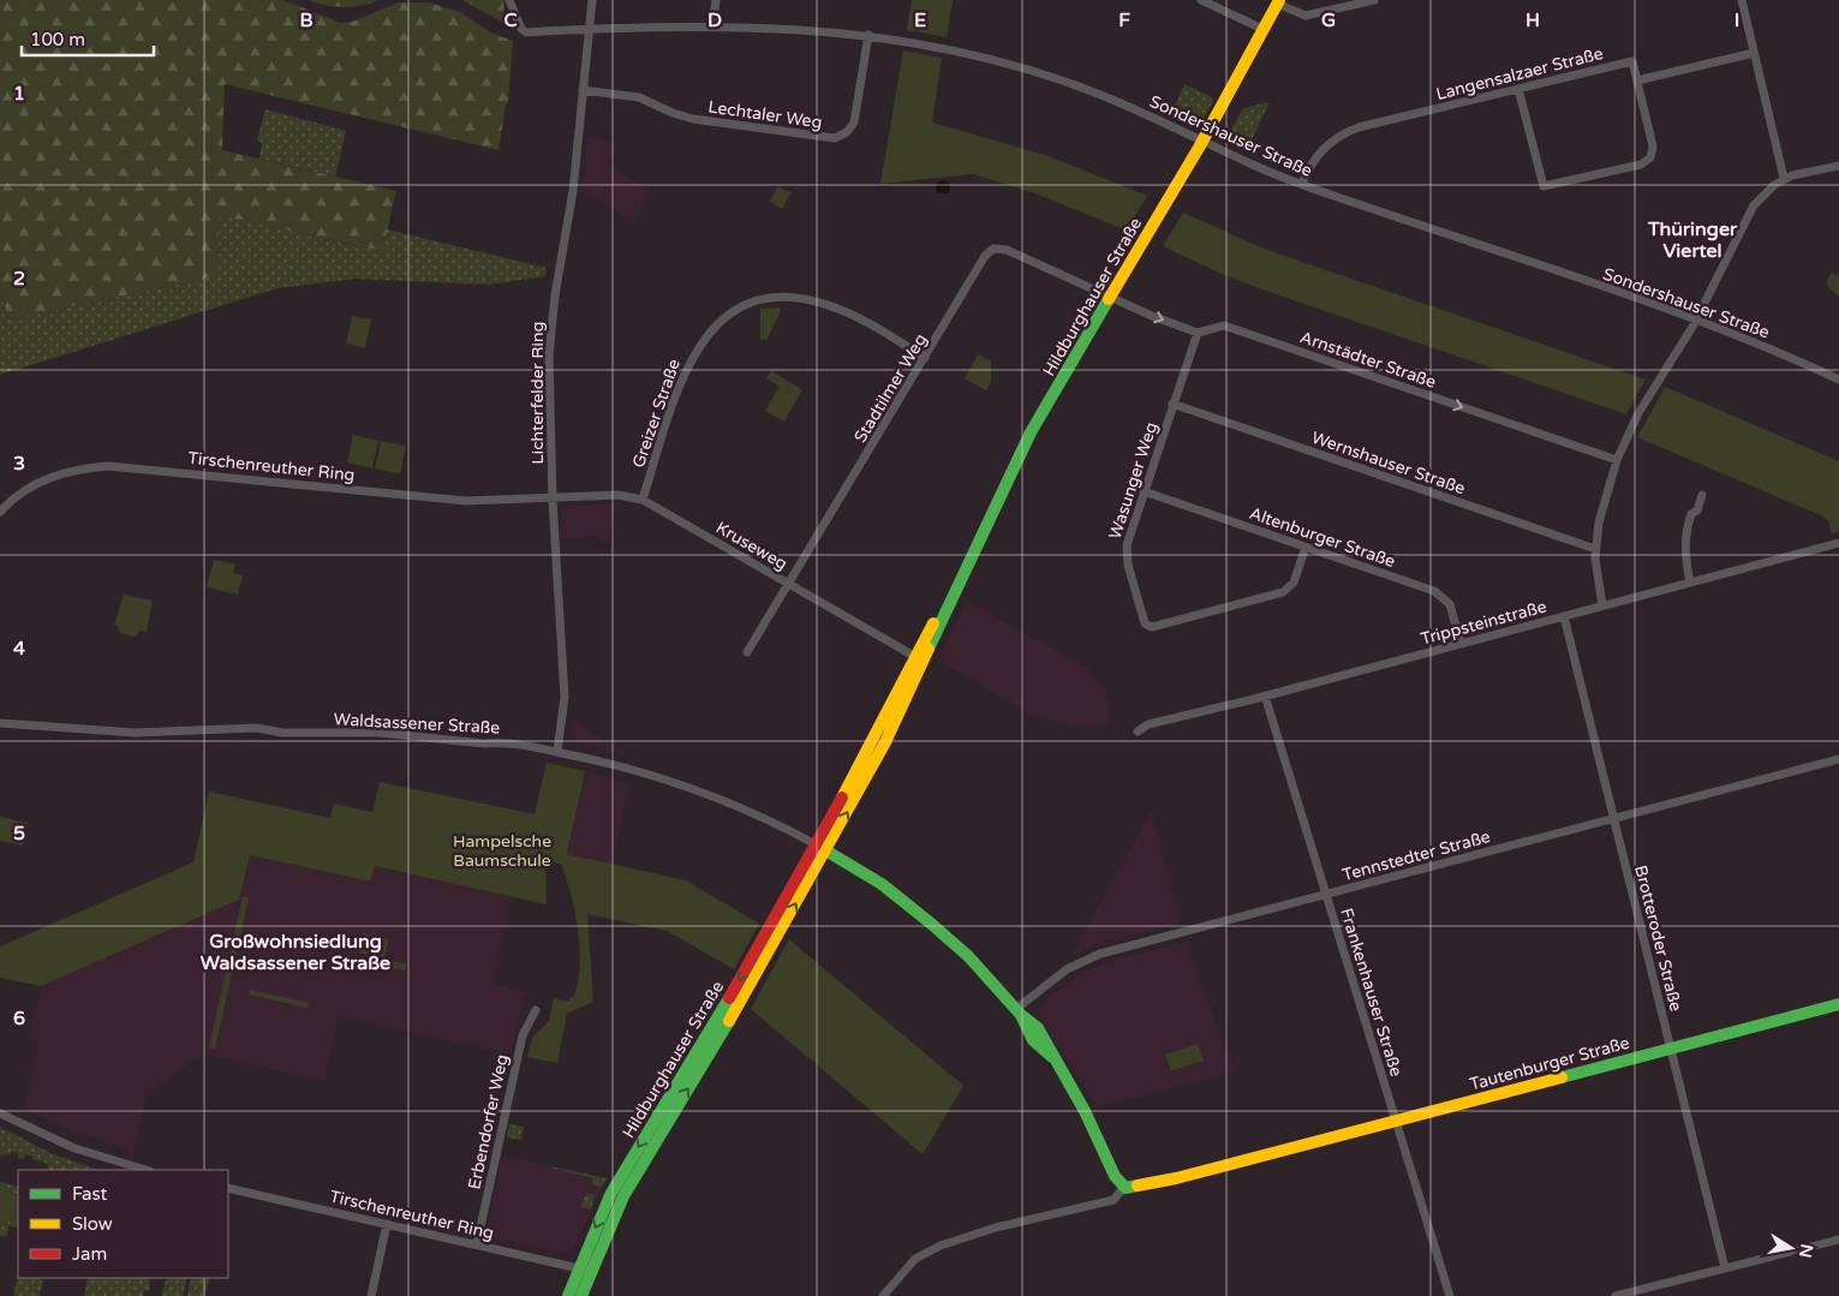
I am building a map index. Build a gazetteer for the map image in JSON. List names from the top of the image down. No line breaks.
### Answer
{"streets":{"main road":["Hildburghauser Straße","Tautenburger Straße"],"street":["Langensalzaer Straße","Lechtaler Weg","Sondershauser Straße","Arnstädter Straße","Stadtilmer Weg","Lichterfelder Ring","Greizer Straße","Wernshauser Straße","Tirschenreuther Ring","Wasunger Weg","Altenburger Straße","Kruseweg","Trippsteinstraße","Waldsassener Straße","Tennstedter Straße","Brotteroder Straße","Frankenhauser Straße","Erbendorfer Weg"]},"crossings":[["Langensalzaer Straße","Sondershauser Straße"],["Lechtaler Weg","Sondershauser Straße"],["Lechtaler Weg","Lichterfelder Ring"],["Sondershauser Straße","Hildburghauser Straße"],["Sondershauser Straße","Lichterfelder Ring"],["Hildburghauser Straße","Stadtilmer Weg"],["Hildburghauser Straße","Tirschenreuther Ring"],["Hildburghauser Straße","Kruseweg"],["Hildburghauser Straße","Waldsassener Straße"],["Arnstädter Straße","Wasunger Weg"],["Stadtilmer Weg","Greizer Straße"],["Stadtilmer Weg","Kruseweg"],["Lichterfelder Ring","Tirschenreuther Ring"],["Lichterfelder Ring","Kruseweg"],["Lichterfelder Ring","Waldsassener Straße"],["Greizer Straße","Kruseweg"],["Wernshauser Straße","Wasunger Weg"],["Tirschenreuther Ring","Kruseweg"],["Tirschenreuther Ring","Erbendorfer Weg"],["Wasunger Weg","Altenburger Straße"],["Altenburger Straße","Trippsteinstraße"],["Trippsteinstraße","Brotteroder Straße"],["Trippsteinstraße","Frankenhauser Straße"],["Tennstedter Straße","Brotteroder Straße"],["Tennstedter Straße","Frankenhauser Straße"],["Brotteroder Straße","Tautenburger Straße"],["Frankenhauser Straße","Tautenburger Straße"]],"one_way":["Arnstädter Straße"],"districts":["Thüringer Viertel","Großwohnsiedlung Waldsassener Straße"],"parks":["Hampelsche Baumschule"],"legend":["Fast","Slow","Jam"],"scale_bar":"100 m","north":"right","grid":{"columns":["B","C","D","E","F","G","H","I"],"rows":["1","2","3","4","5","6"]}}
